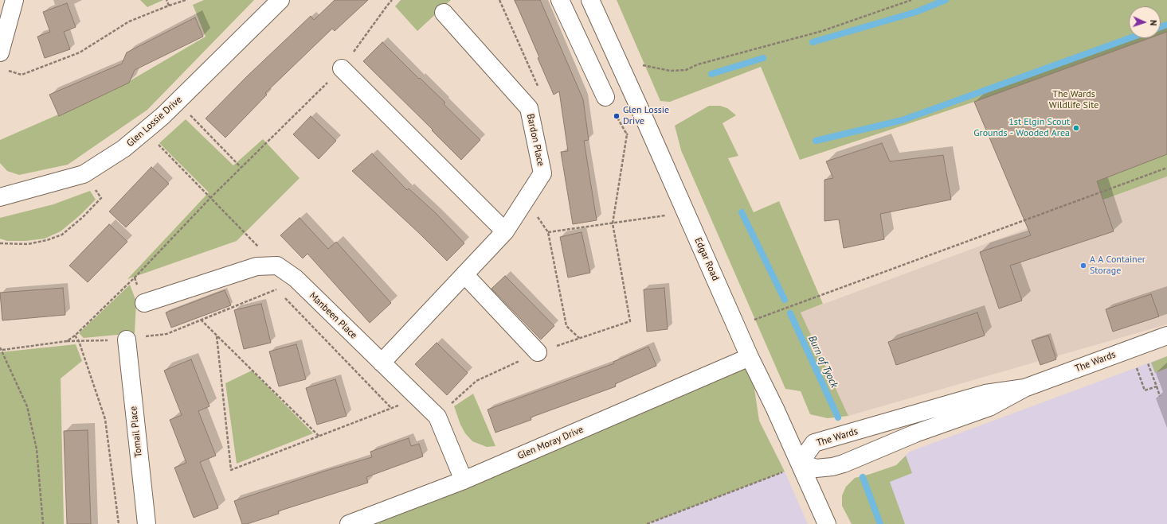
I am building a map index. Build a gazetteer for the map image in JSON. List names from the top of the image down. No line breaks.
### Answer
{"streets":{"street":["Glen Lossie Drive","Bardon Place","Edgar Road","Manbeen Place","The Wards","Tomail Place","Glen Moray Drive"]},"crossings":[["Bardon Place","Manbeen Place"],["Edgar Road","The Wards"],["Edgar Road","Glen Moray Drive"],["Manbeen Place","Glen Moray Drive"]],"water":["Burn of Tyock"],"parks":["The Wards Wildlife Site"],"places":["Glen Lossie Drive","1st Elgin Scout Grounds - Wooded Area","A A Container Storage"],"north":"right"}
